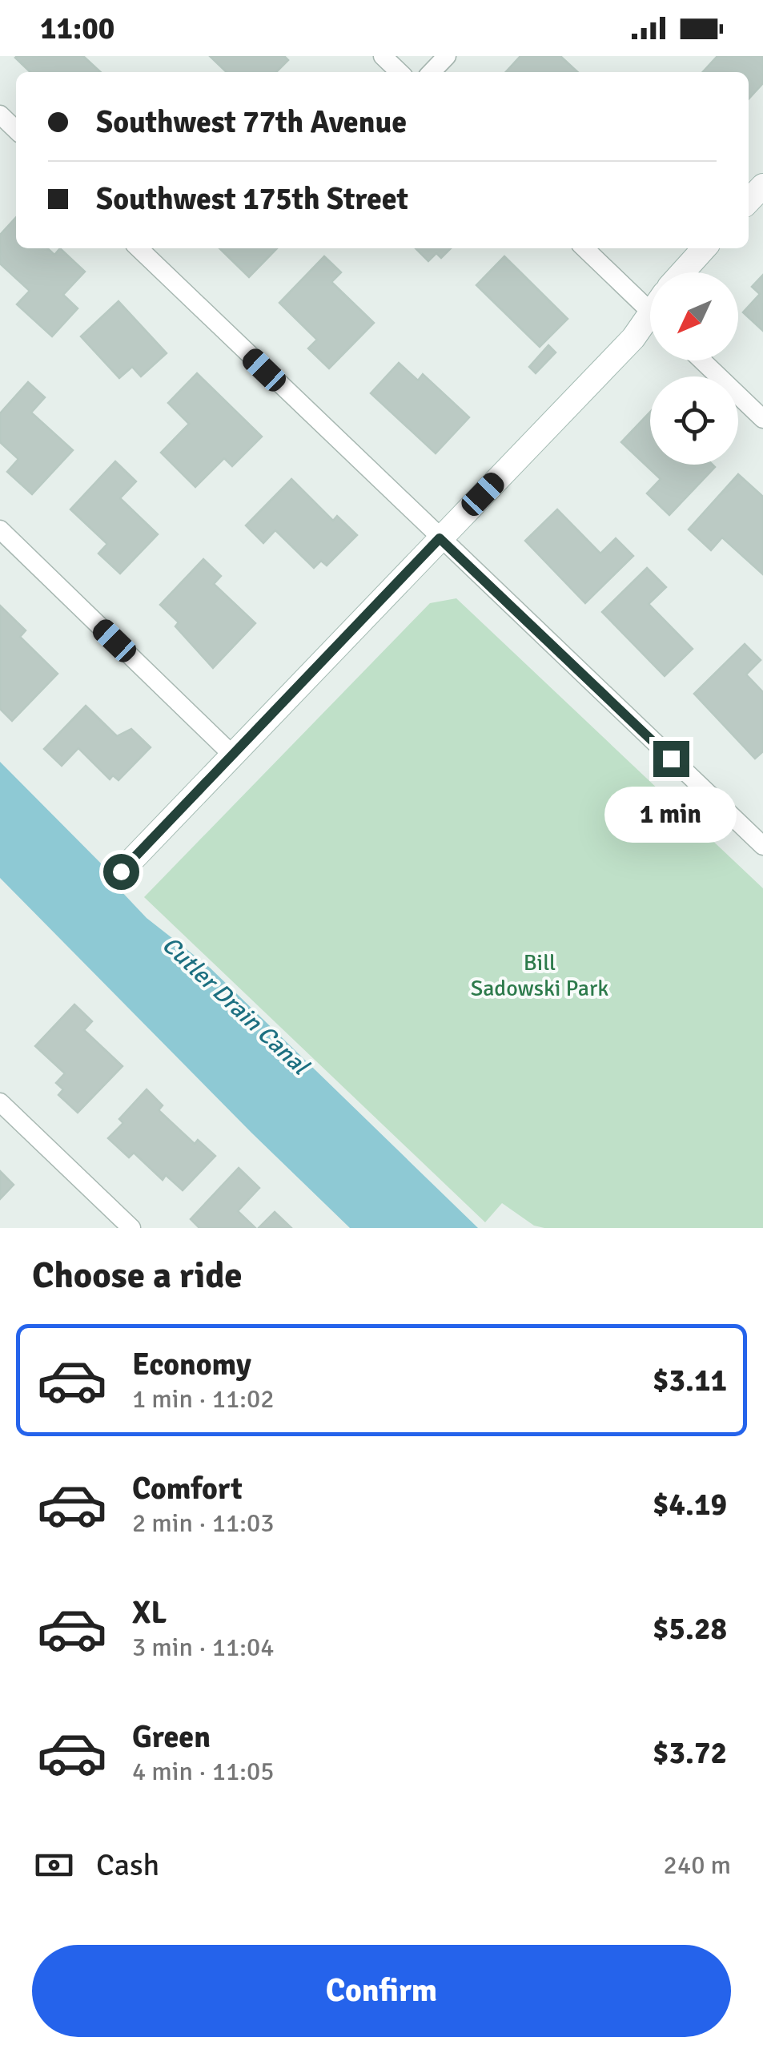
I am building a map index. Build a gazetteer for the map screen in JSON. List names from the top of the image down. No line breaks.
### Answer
{"water":["Cutler Drain Canal"],"parks":["Bill Sadowski Park"],"north":"bottom left","page":{"status":"11:00","banner":["Southwest 77th Avenue","Southwest 175th Street"],"bubble":"1 min","heading":"Choose a ride","list":[{"name":"Economy","note":"1 min · 11:02","value":"$3.11"},{"name":"Comfort","note":"2 min · 11:03","value":"$4.19"},{"name":"XL","note":"3 min · 11:04","value":"$5.28"},{"name":"Green","note":"4 min · 11:05","value":"$3.72"}],"pay":["Cash","240 m"],"buttons":"Confirm"}}
